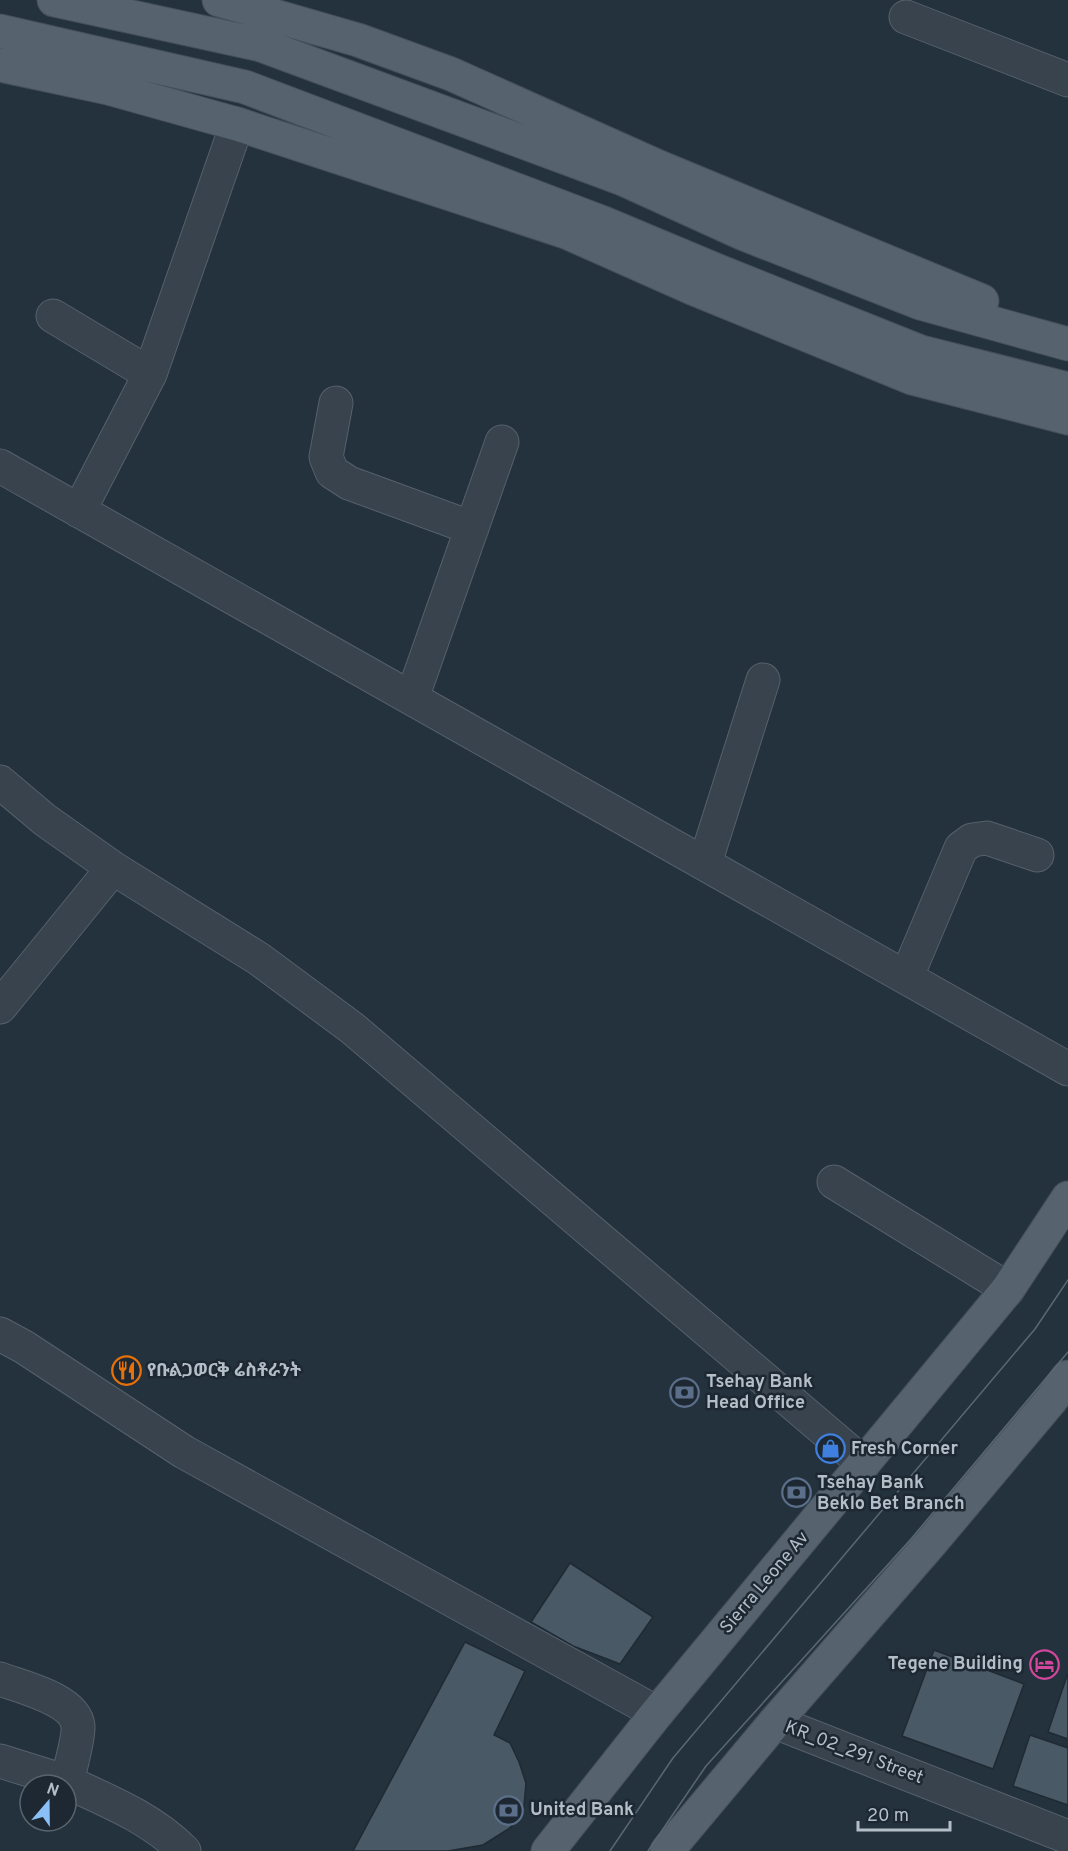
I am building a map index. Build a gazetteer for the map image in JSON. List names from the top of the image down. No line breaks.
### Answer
{"streets":{"main road":["Sierra Leone Av"],"street":["KR_02_291 Street"]},"places":{"restaurant":["የቡልጋወርቅ ሬስቶራንት"],"bank":["Tsehay Bank Head Office","Tsehay Bank Beklo Bet Branch","United Bank"],"shop":["Fresh Corner"],"hotel":["Tegene Building"]},"scale_bar":"20 m","north":"top"}
